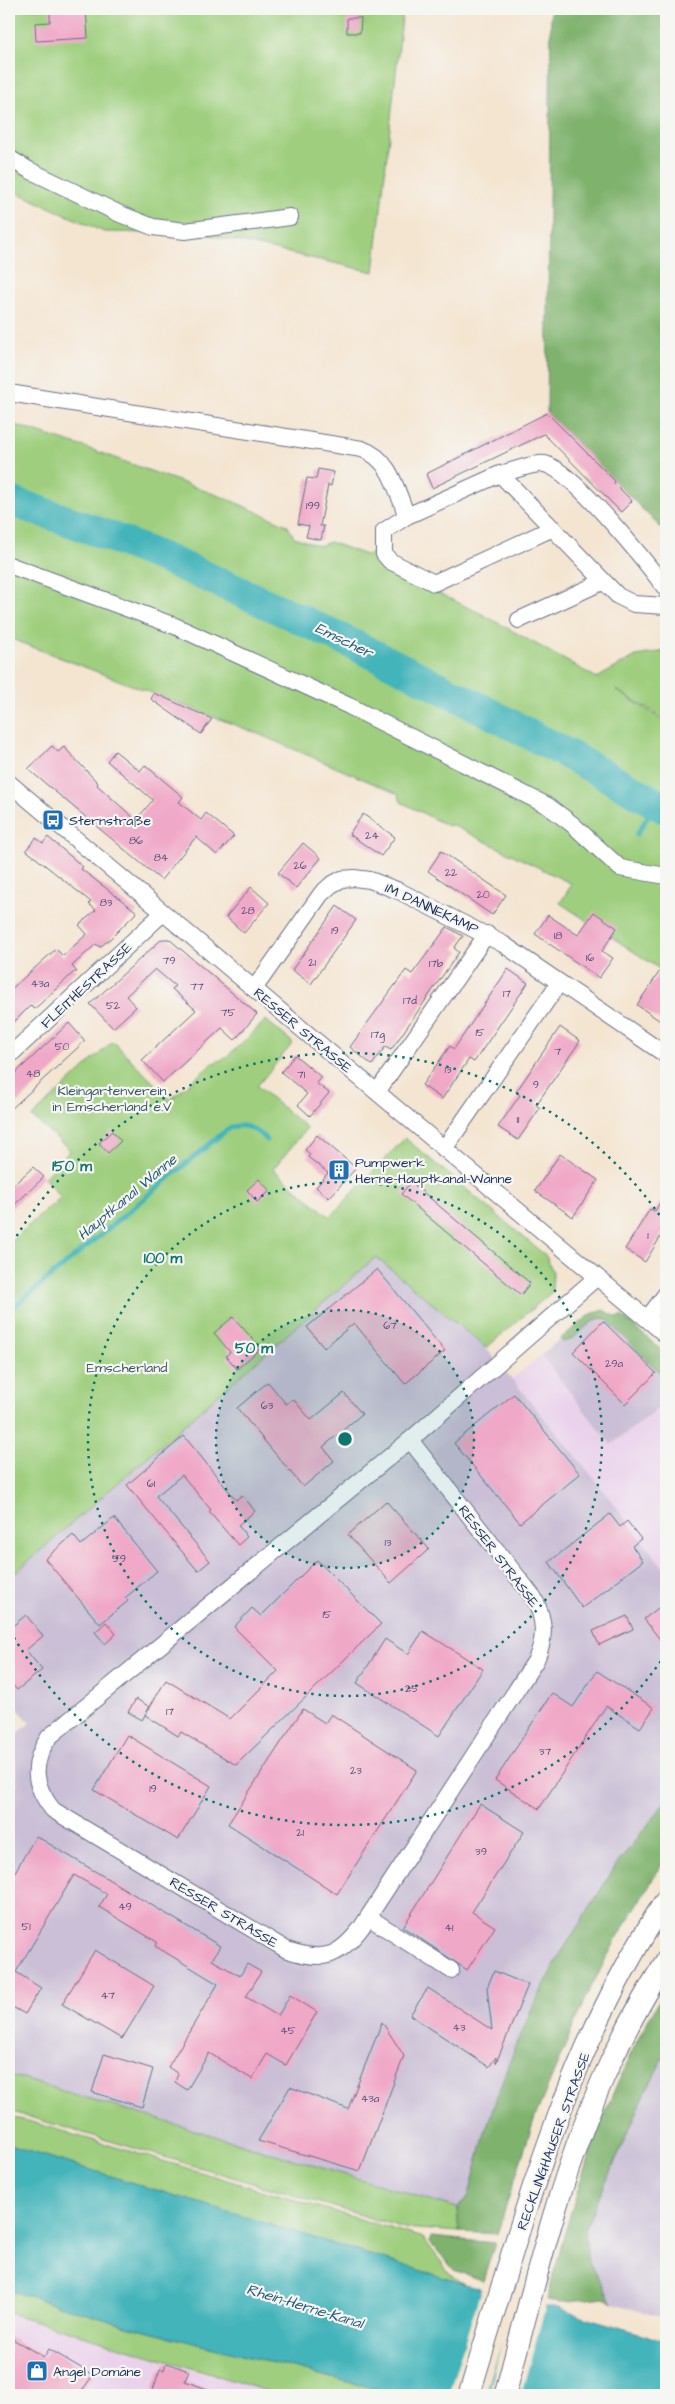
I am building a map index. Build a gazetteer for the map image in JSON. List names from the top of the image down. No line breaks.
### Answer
{"streets":{"main road":["RECKLINGHAUSER STRASSE"],"street":["IM DANNEKAMP","FLEITHESTRASSE","RESSER STRASSE"]},"crossings":[["IM DANNEKAMP","RESSER STRASSE"],["FLEITHESTRASSE","RESSER STRASSE"]],"water":["Emscher","Hauptkanal Wanne","Rhein-Herne-Kanal"],"parks":["Kleingartenverein in Emscherland e.V","Emscherland"],"places":{"bus stop":["Sternstraße"],"building":["Pumpwerk Herne-Hauptkanal-Wanne"],"shop":["Angel Domäne"]},"house_numbers":["199","24","86","84","26","22","20","83","28","19","18","16","79","21","17b","43a","77","17","17d","52","75","15","17g","50","7","13","48","71","9","11","1","67","29a","63","61","13","59","15","25","17","37","23","19","21","39","49","51","41","47","43","45","43a"],"rings":["150 m","100 m","50 m"]}
